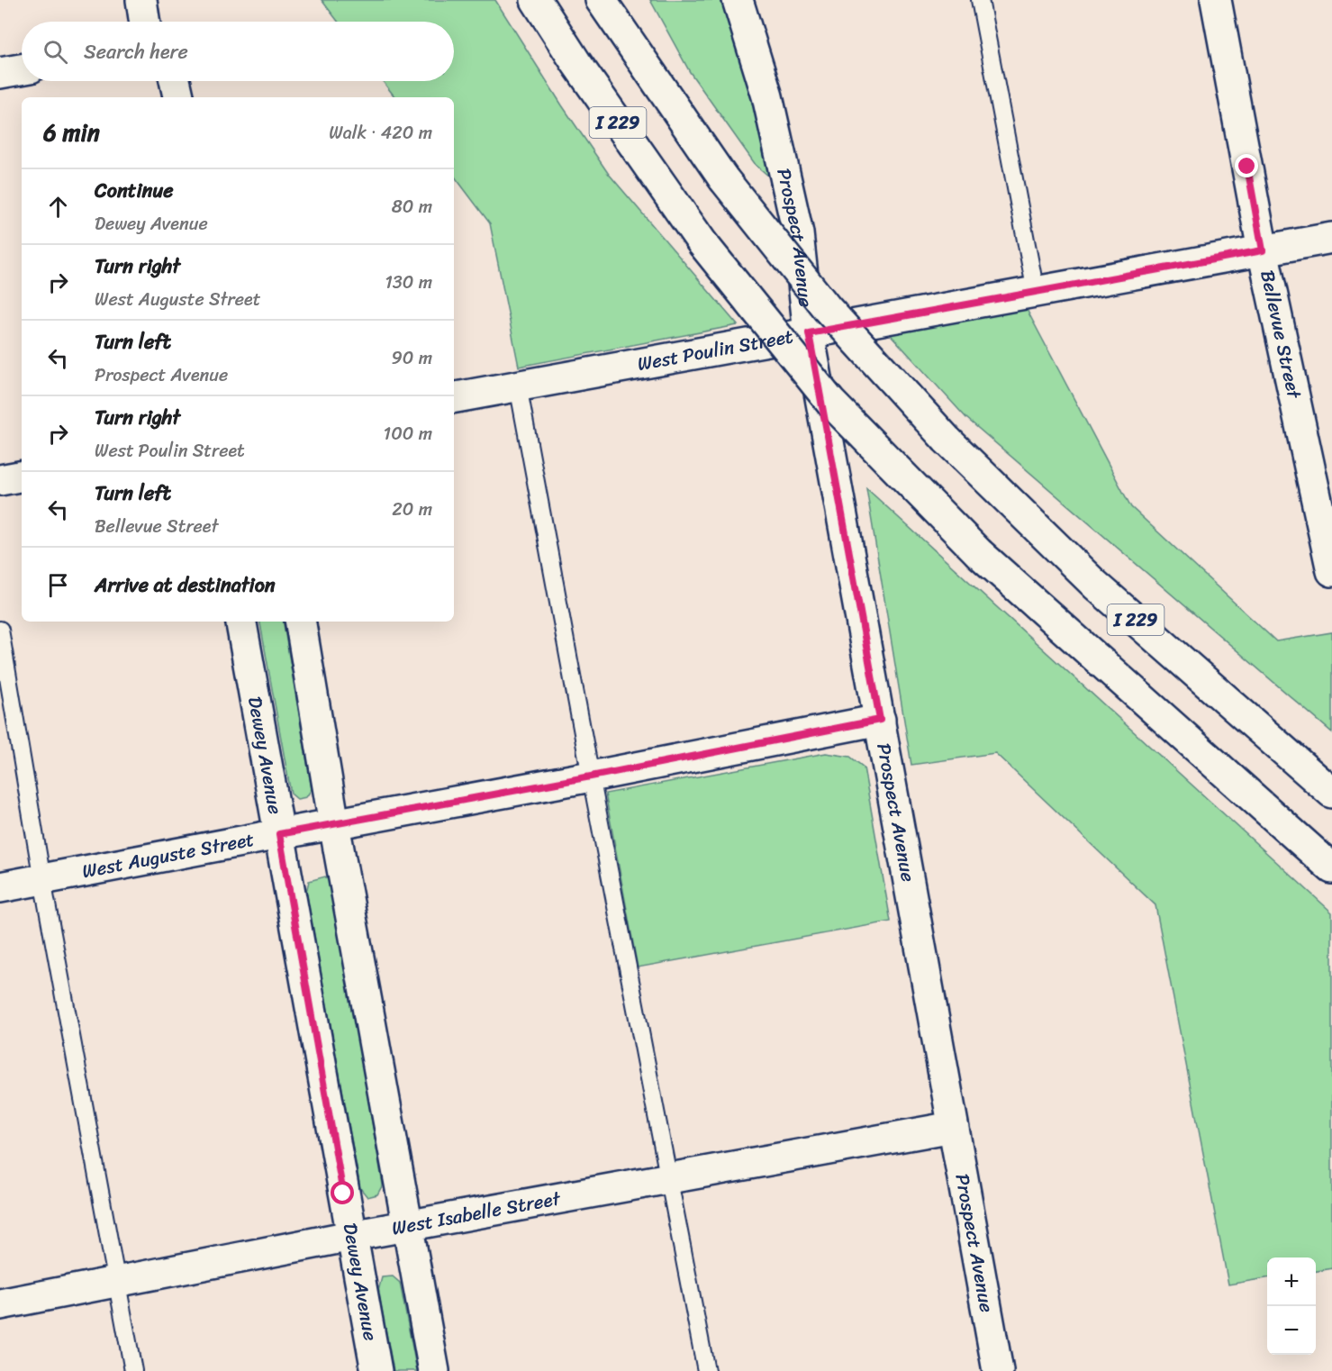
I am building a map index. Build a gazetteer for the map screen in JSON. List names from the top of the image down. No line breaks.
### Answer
{"streets":{"main road":["I 229","Prospect Avenue","Bellevue Street","West Poulin Street","Dewey Avenue","West Auguste Street","West Isabelle Street"]},"crossings":[["Prospect Avenue","West Poulin Street"],["Prospect Avenue","West Auguste Street"],["Prospect Avenue","West Isabelle Street"],["Bellevue Street","West Poulin Street"],["Dewey Avenue","West Auguste Street"],["Dewey Avenue","West Isabelle Street"]],"page":{"search":"Search here","heading":["6 min","Walk · 420 m"],"list":[["Continue","Dewey Avenue","80 m"],["Turn right","West Auguste Street","130 m"],["Turn left","Prospect Avenue","90 m"],["Turn right","West Poulin Street","100 m"],["Turn left","Bellevue Street","20 m"],"Arrive at destination"],"map_buttons":["+","−"]}}
